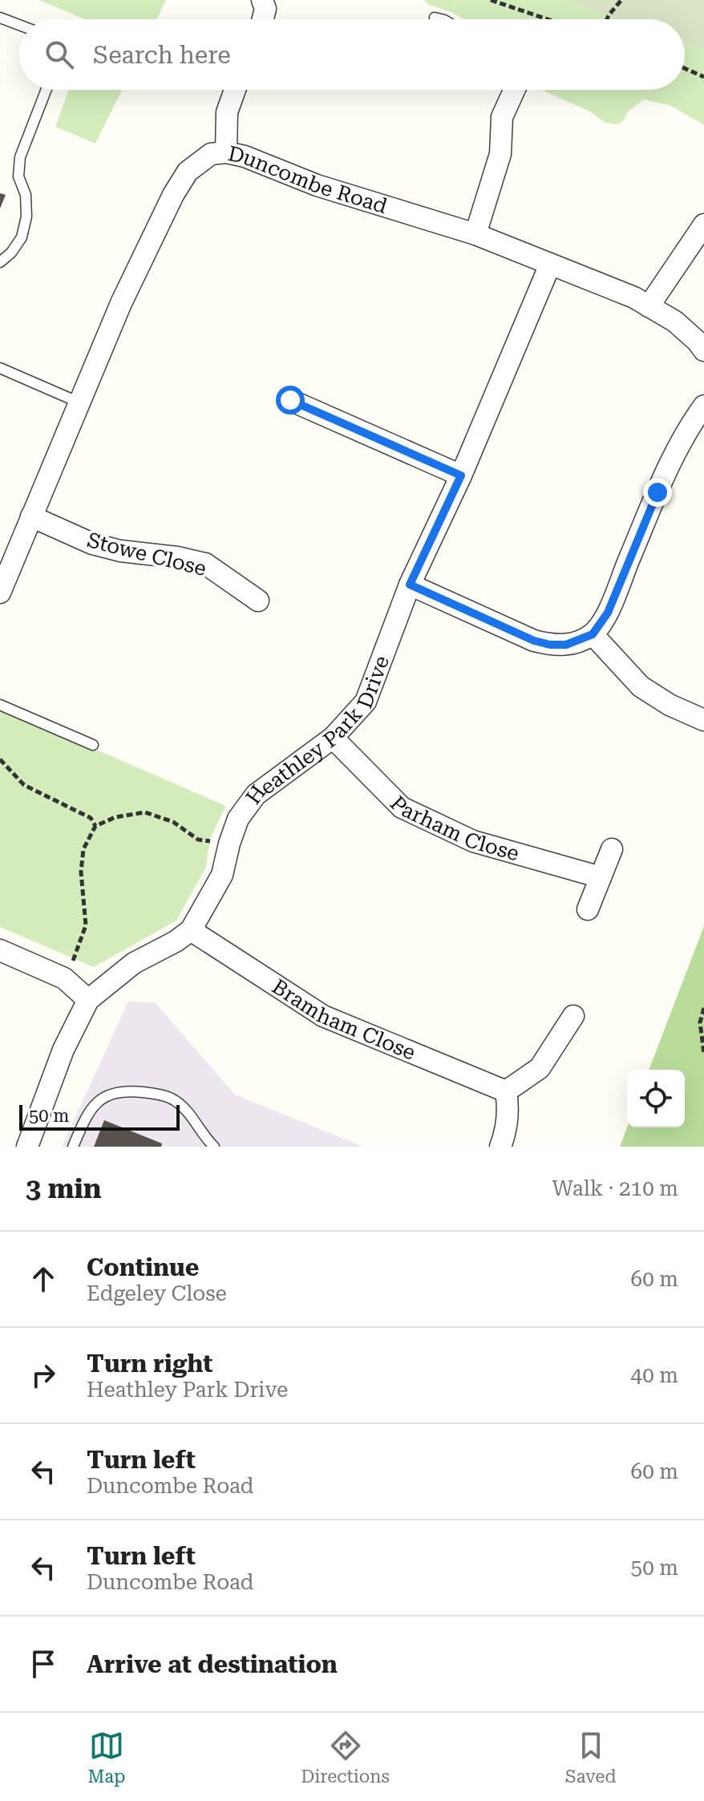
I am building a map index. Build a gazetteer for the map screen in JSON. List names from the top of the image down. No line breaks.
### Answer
{"streets":{"street":["Duncombe Road","Stowe Close","Heathley Park Drive","Parham Close","Bramham Close"]},"crossings":[["Duncombe Road","Stowe Close"],["Duncombe Road","Heathley Park Drive"],["Heathley Park Drive","Parham Close"],["Heathley Park Drive","Bramham Close"]],"scale_bar":"50 m","page":{"search":"Search here","scale":"50 m","heading":["3 min","Walk · 210 m"],"list":[["Continue","Edgeley Close","60 m"],["Turn right","Heathley Park Drive","40 m"],["Turn left","Duncombe Road","60 m"],["Turn left","Duncombe Road","50 m"],"Arrive at destination"],"nav":["Map","Directions","Saved"]}}
